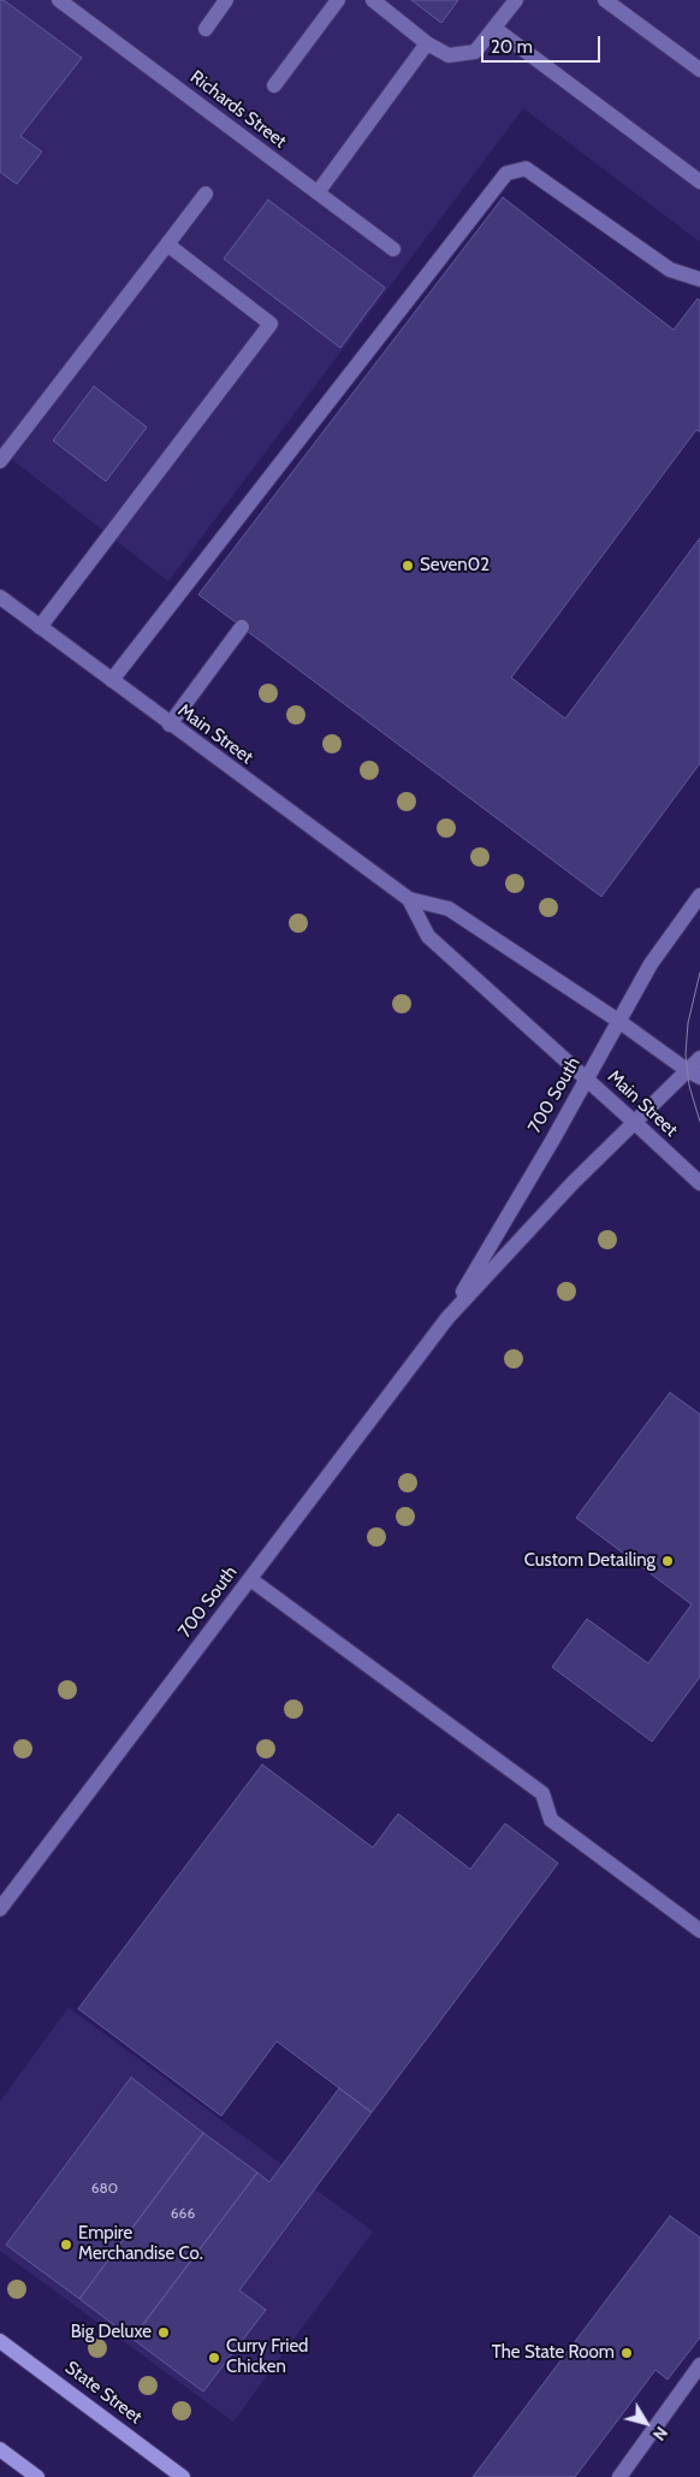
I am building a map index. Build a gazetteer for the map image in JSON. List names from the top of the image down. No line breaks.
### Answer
{"streets":{"main road":["State Street"],"street":["Richards Street","Main Street","700 South"]},"crossings":[["Main Street","700 South"]],"places":["Seven02","Custom Detailing","Empire Merchandise Co.","Big Deluxe","The State Room","Curry Fried Chicken"],"house_numbers":["680","666"],"scale_bar":"20 m","north":"bottom right"}
